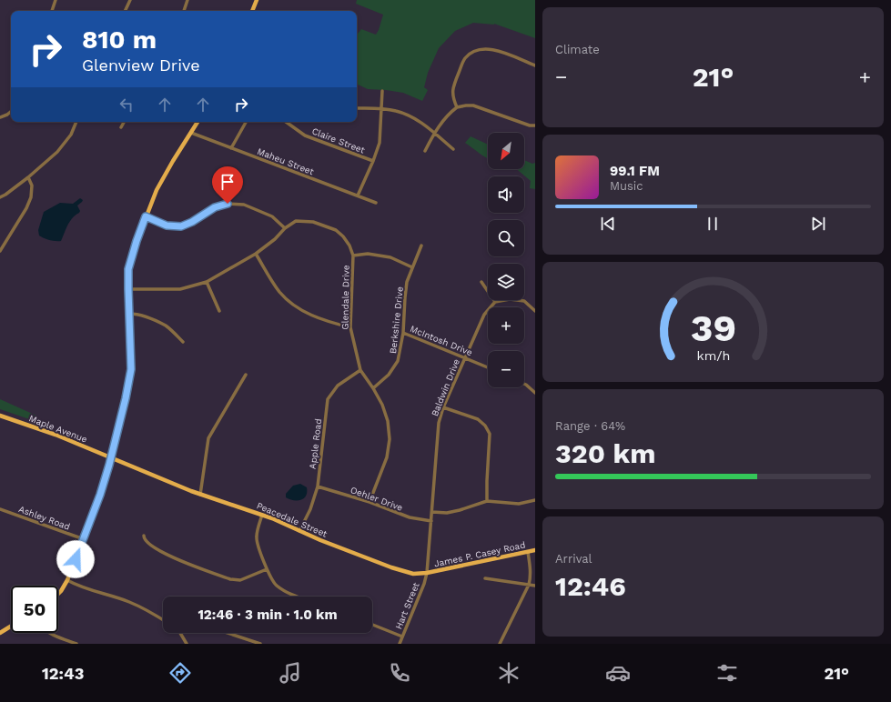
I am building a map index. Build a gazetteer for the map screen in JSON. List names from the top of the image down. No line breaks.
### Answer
{"streets":{"main road":["Maple Avenue","Peacedale Street","James P. Casey Road"],"street":["Claire Street","Maheu Street","Glendale Drive","Berkshire Drive","McIntosh Drive","Baldwin Drive","Apple Road","Oehler Drive","Ashley Road","Hart Street"]},"crossings":[["Glendale Drive","Berkshire Drive"],["Glendale Drive","Apple Road"],["Glendale Drive","Oehler Drive"],["Berkshire Drive","McIntosh Drive"],["McIntosh Drive","Baldwin Drive"],["Baldwin Drive","Oehler Drive"],["Baldwin Drive","Peacedale Street"],["Baldwin Drive","James P. Casey Road"],["Baldwin Drive","Hart Street"],["Maple Avenue","Peacedale Street"],["Apple Road","Oehler Drive"],["Apple Road","Peacedale Street"],["Peacedale Street","James P. Casey Road"],["Peacedale Street","Hart Street"],["James P. Casey Road","Hart Street"]],"north":"bottom left","page":{"tile":["Climate",["Range · 64%","320 km"],["Arrival","12:46"]],"turn":["810 m","Glenview Drive"],"heat":["−","21°","+"],"map_buttons":["+","−"],"song":["99.1 FM","Music"],"limit":"50","trip":"12:46 · 3 min · 1.0 km","tabs":["12:43","21°"],"gauge":["39","km/h"]}}
